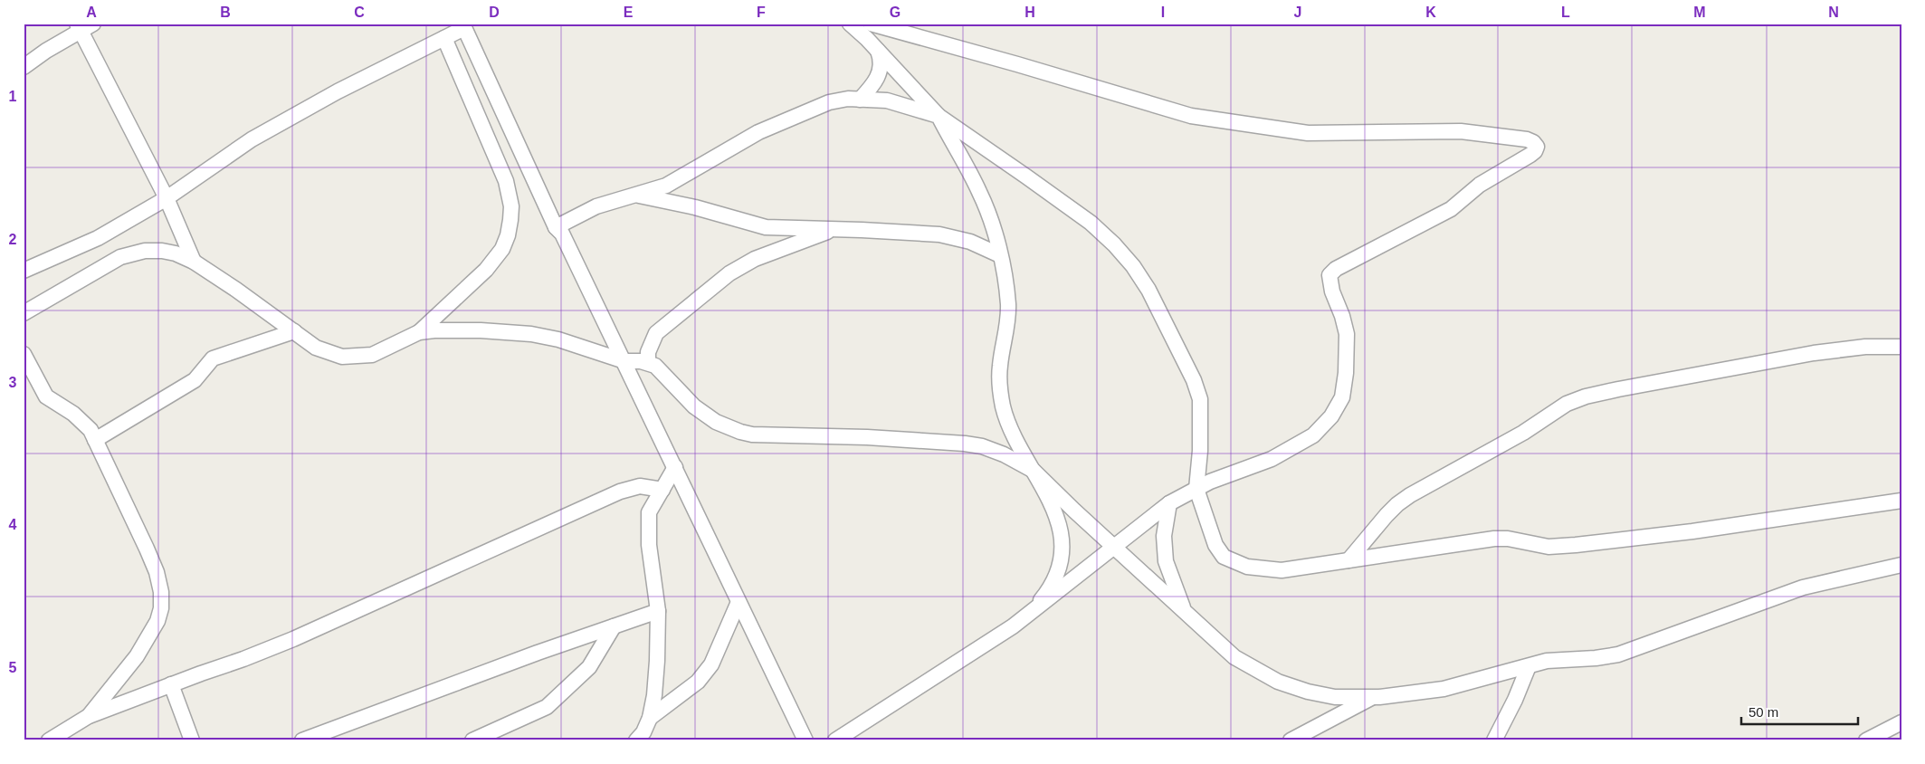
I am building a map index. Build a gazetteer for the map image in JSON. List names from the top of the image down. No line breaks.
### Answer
{"scale_bar":"50 m","grid":{"columns":["A","B","C","D","E","F","G","H","I","J","K","L","M","N"],"rows":["1","2","3","4","5"]}}
